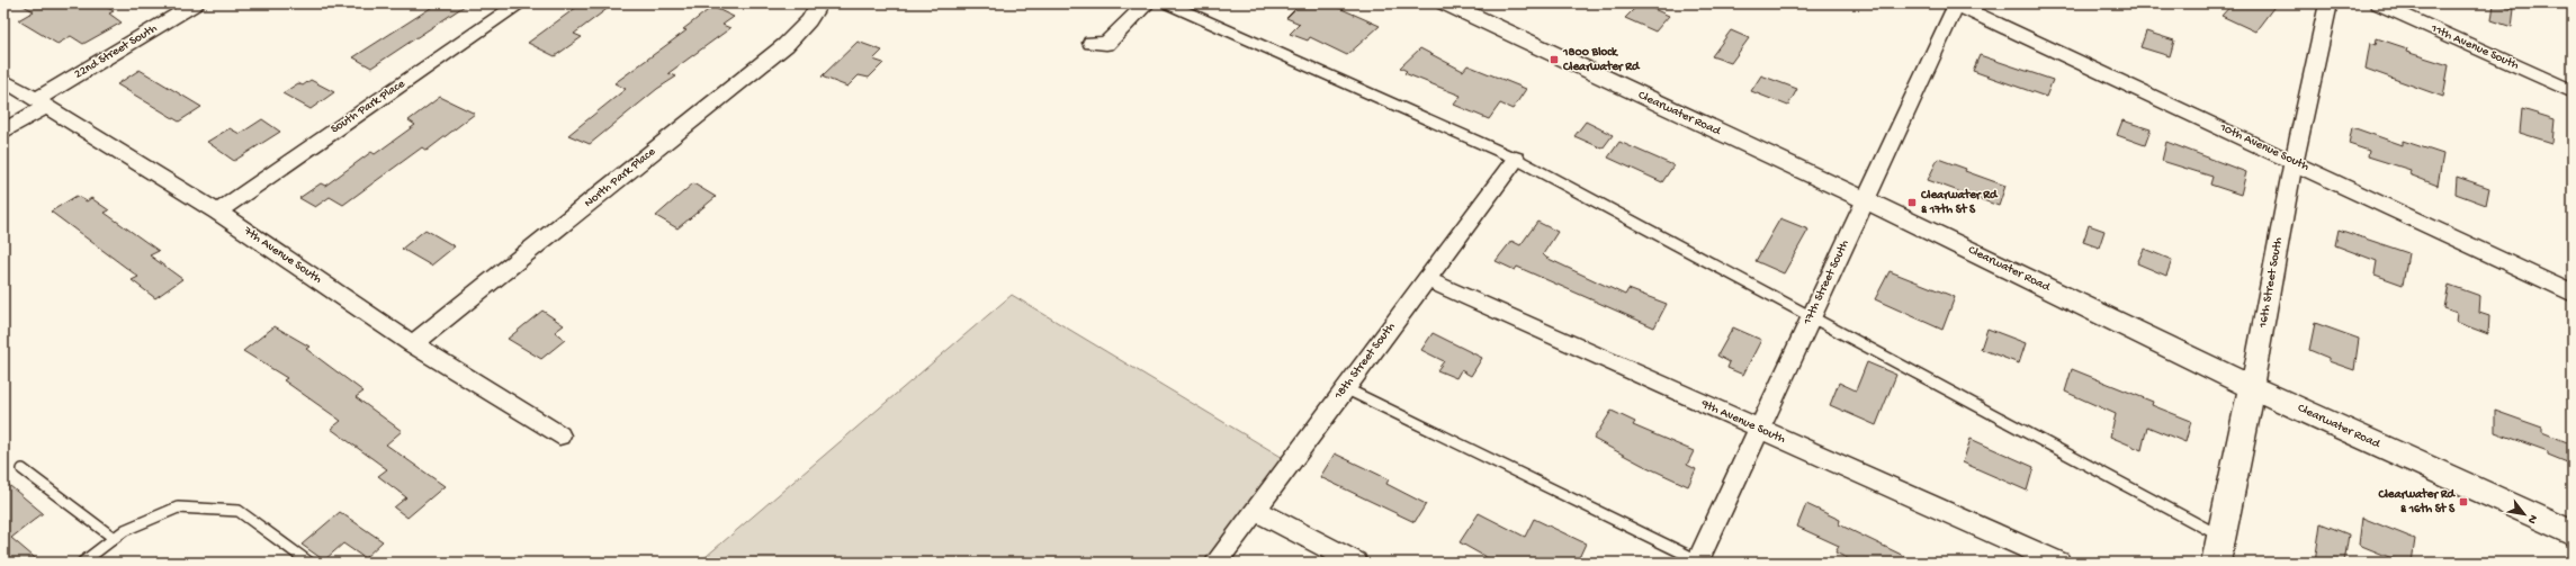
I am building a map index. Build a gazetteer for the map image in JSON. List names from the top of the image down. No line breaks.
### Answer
{"streets":{"street":["11th Avenue South","22nd Street South","South Park Place","Clearwater Road","10th Avenue South","North Park Place","7th Avenue South","17th Street South","16th Street South","18th Street South","9th Avenue South"]},"crossings":[["22nd Street South","7th Avenue South"],["South Park Place","7th Avenue South"],["Clearwater Road","17th Street South"],["Clearwater Road","16th Street South"],["10th Avenue South","17th Street South"],["10th Avenue South","16th Street South"],["North Park Place","7th Avenue South"],["17th Street South","9th Avenue South"],["18th Street South","9th Avenue South"]],"places":{"transit":["1800 Block Clearwater Rd","Clearwater Rd & 17th St S","Clearwater Rd & 16th St S"]},"north":"bottom right"}
